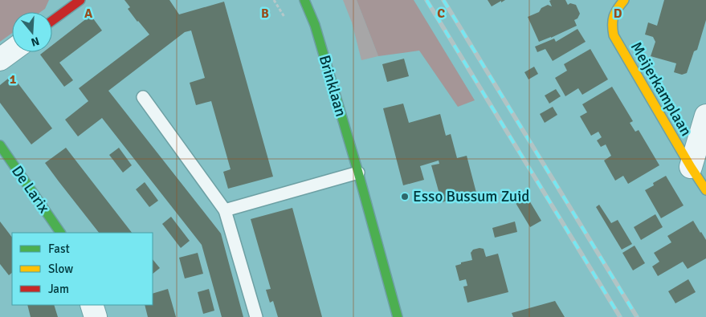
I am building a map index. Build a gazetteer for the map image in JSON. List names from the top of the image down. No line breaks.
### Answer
{"streets":{"street":["Brinklaan","Meijerkamplaan","De Larix"]},"places":["Esso Bussum Zuid"],"legend":["Fast","Slow","Jam"],"north":"bottom","grid":{"columns":["A","B","C","D"],"rows":["1"]}}
